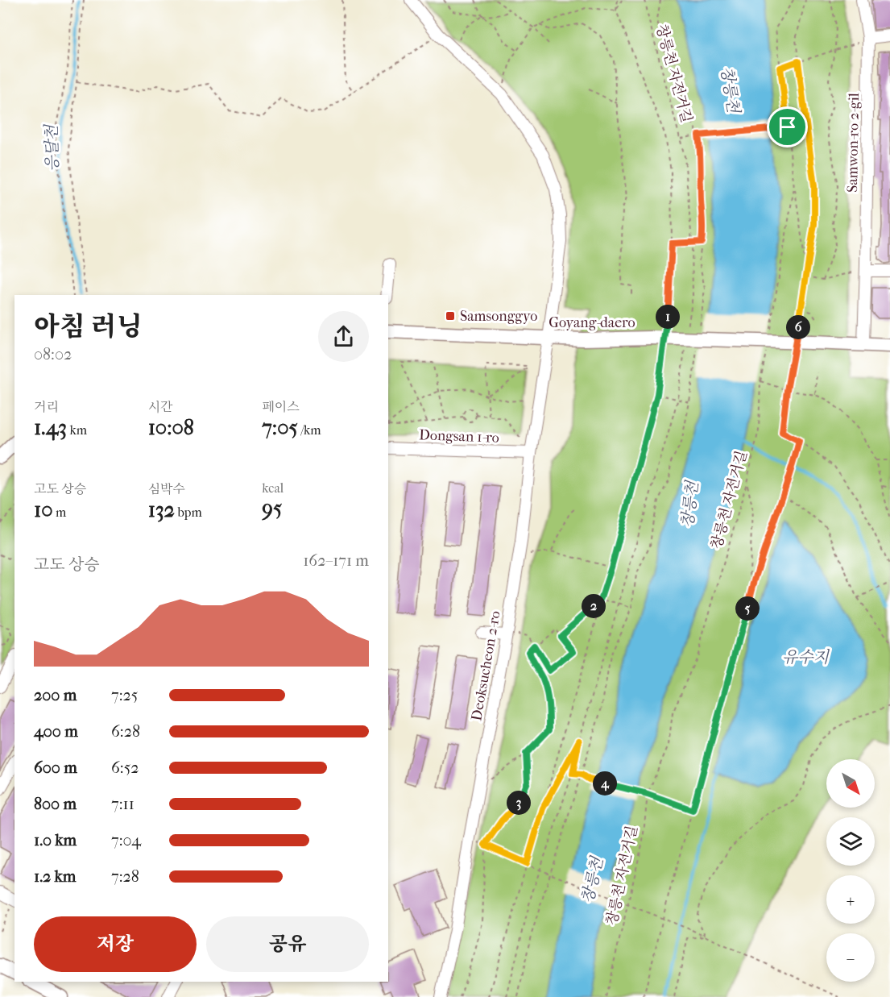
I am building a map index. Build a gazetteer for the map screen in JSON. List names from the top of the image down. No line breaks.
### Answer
{"streets":{"main road":["Goyang-daero"],"street":["Samwon-ro 2-gil","Dongsan 1-ro","Deoksucheon 2-ro"],"path":["창릉천 자전거길"]},"crossings":[["Samwon-ro 2-gil","Goyang-daero"],["Goyang-daero","Deoksucheon 2-ro"],["Dongsan 1-ro","Deoksucheon 2-ro"]],"water":["창릉천","응달천","유수지"],"places":{"transit":["Samsonggyo"]},"north":"bottom right","page":{"heading":["아침 러닝","08:02"],"pins":["1","6","2","5","4","3"],"stats":[["거리","1.43 km"],["시간","10:08"],["페이스","7:05 /km"],["고도 상승","10 m"],["심박수","132 bpm"],["kcal","95"]],"chart":["고도 상승","162–171 m"],"list":[{"name":"200 m","note":"7:25"},{"name":"400 m","note":"6:28"},{"name":"600 m","note":"6:52"},{"name":"800 m","note":"7:11"},{"name":"1.0 km","note":"7:04"},{"name":"1.2 km","note":"7:28"}],"map_buttons":["+","−"],"buttons":["저장","공유"]}}
